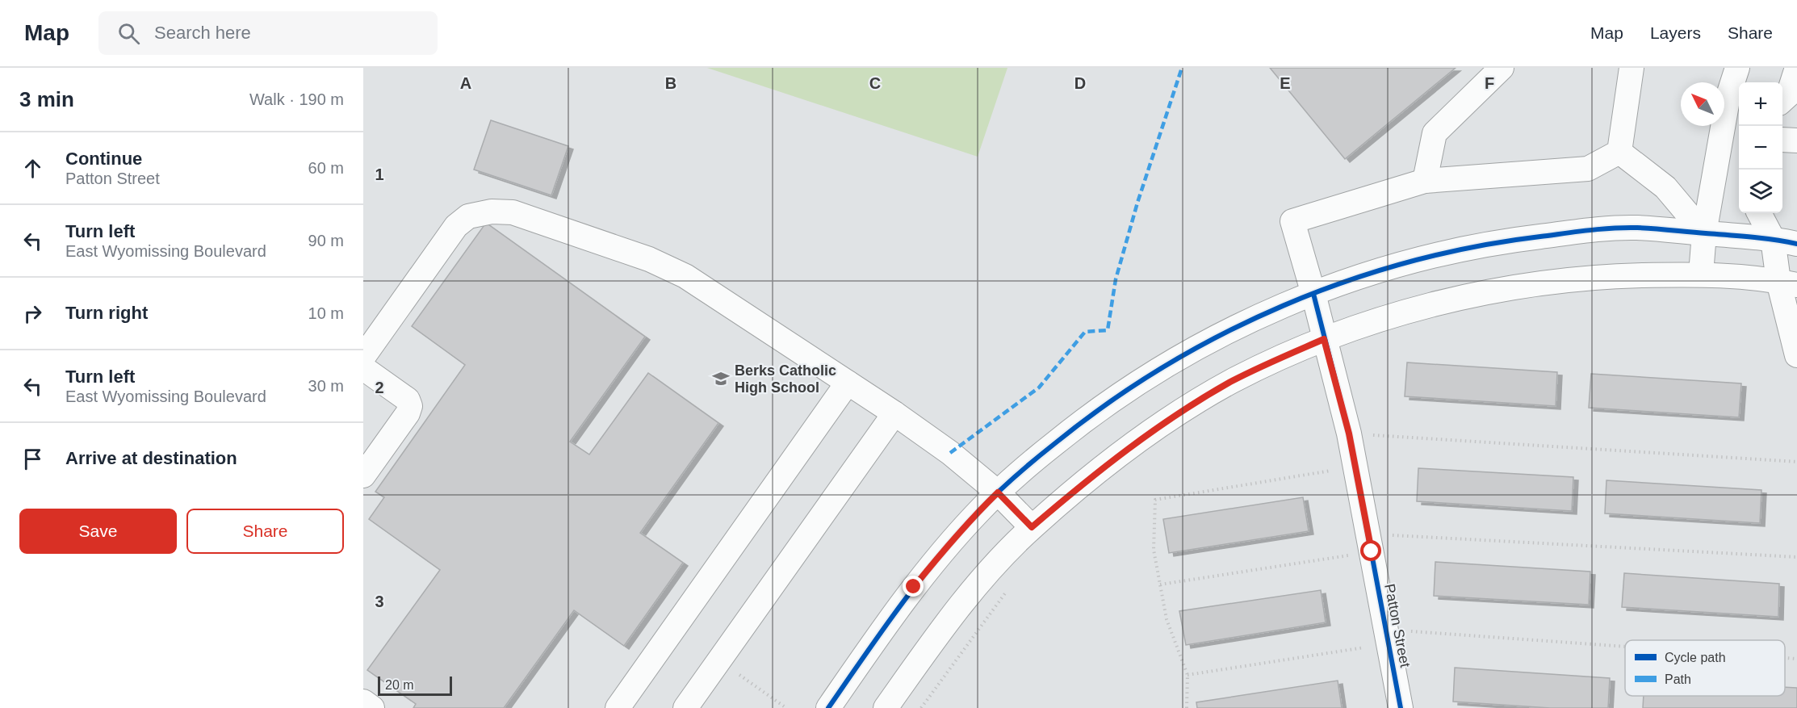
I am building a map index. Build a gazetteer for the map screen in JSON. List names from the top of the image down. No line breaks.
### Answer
{"streets":{"street":["Patton Street"]},"places":{"school or university":["Berks Catholic High School"]},"legend":["Cycle path","Path"],"scale_bar":"20 m","north":"top left","page":{"header":"Map","search":"Search here","nav":["Map","Layers","Share"],"heading":["3 min","Walk · 190 m"],"map_buttons":["+","−"],"list":[["Continue","Patton Street","60 m"],["Turn left","East Wyomissing Boulevard","90 m"],["Turn right","10 m"],["Turn left","East Wyomissing Boulevard","30 m"],"Arrive at destination"],"buttons":["Save","Share"],"scale":"20 m"},"grid":{"columns":["A","B","C","D","E","F"],"rows":["1","2","3"]}}
